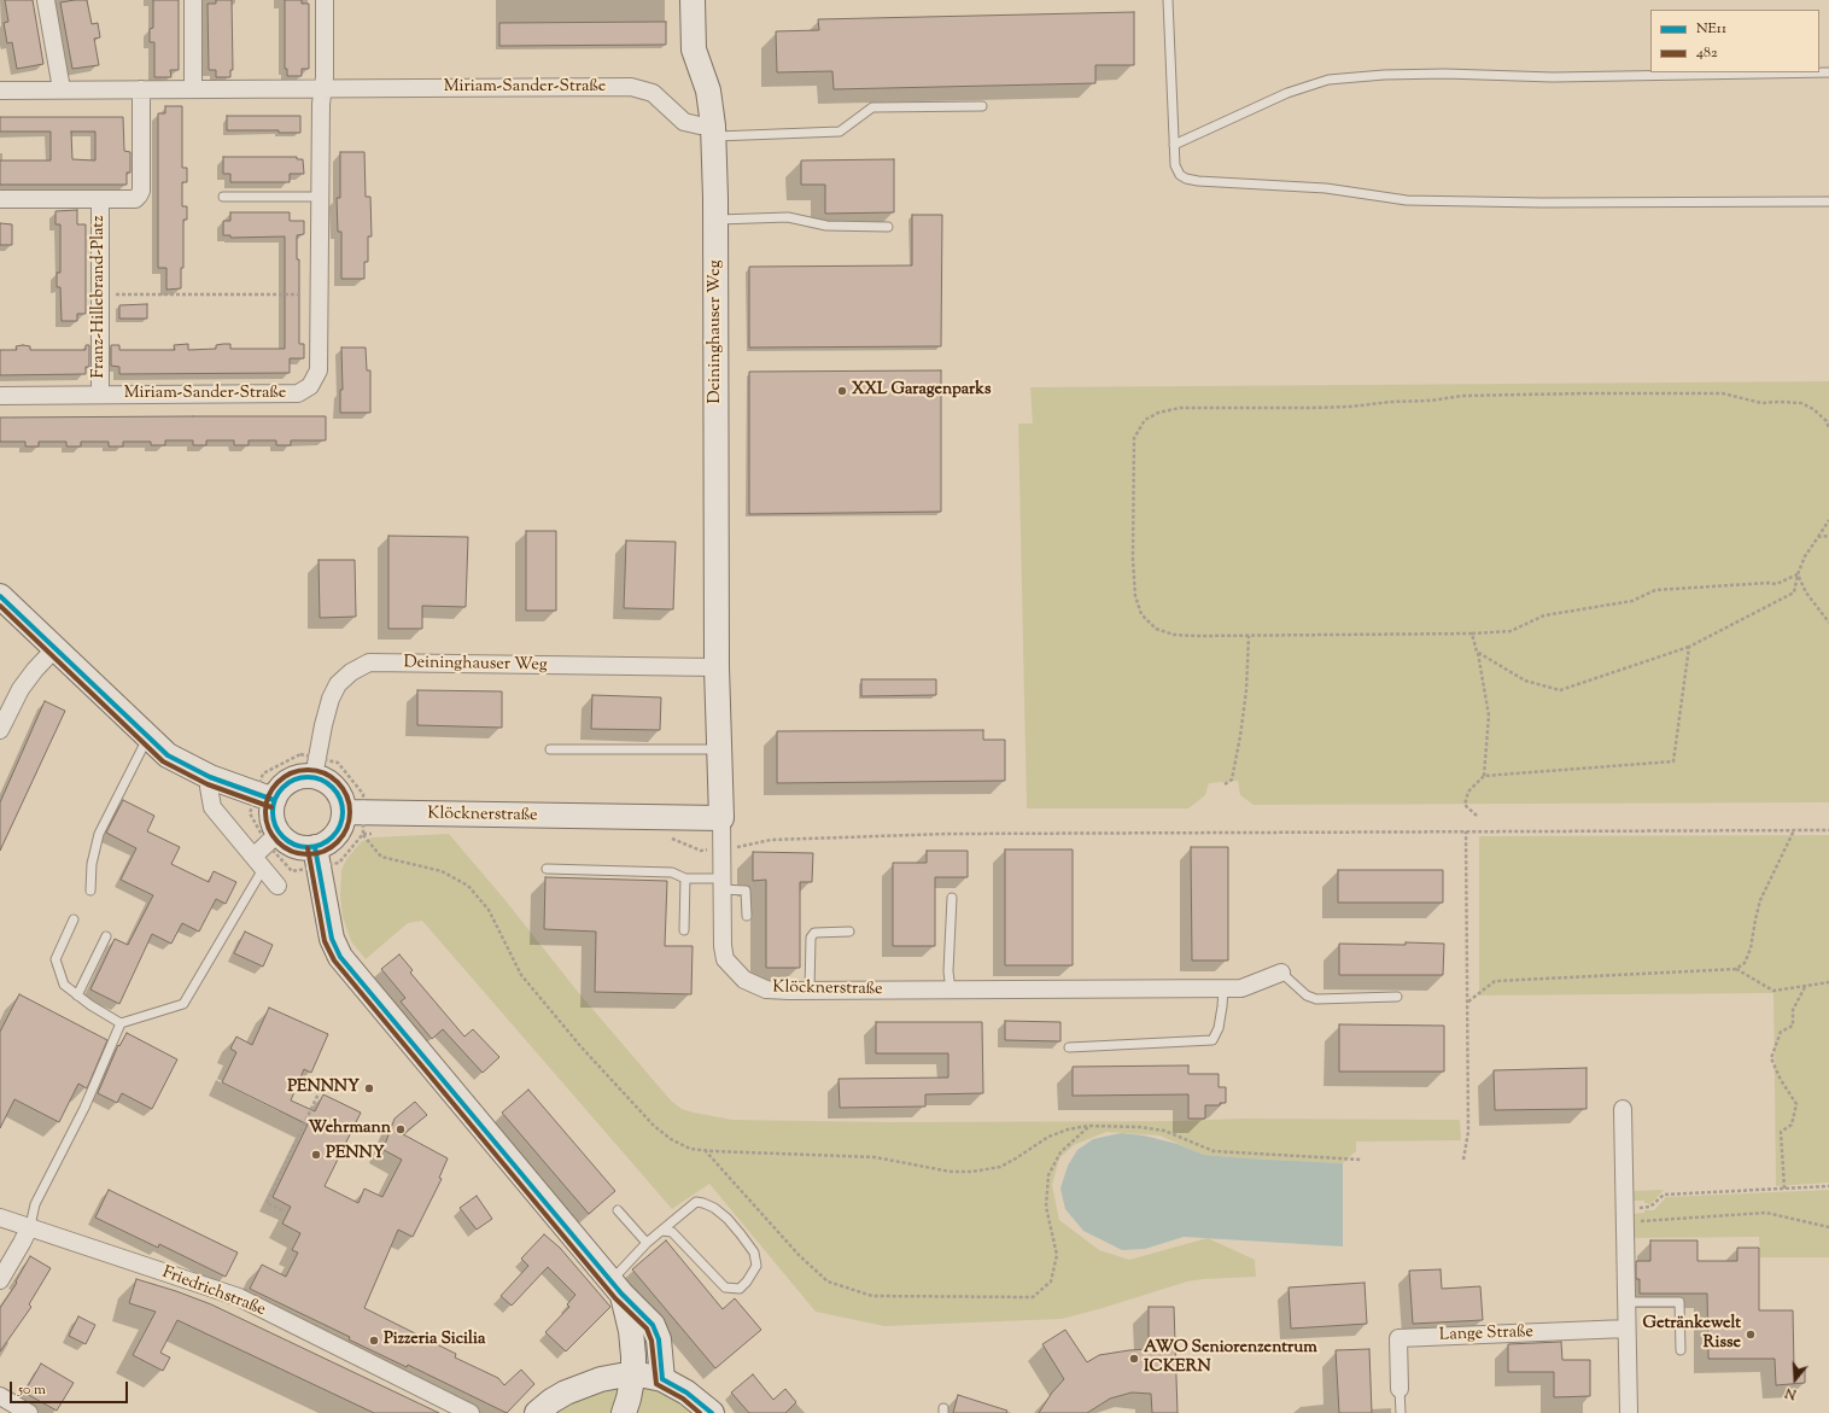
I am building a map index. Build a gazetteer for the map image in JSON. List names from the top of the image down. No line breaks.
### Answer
{"streets":{"main road":["Deininghauser Weg","Klöcknerstraße"],"street":["Miriam-Sander-Straße","Franz-Hillebrand-Platz","Friedrichstraße","Lange Straße"]},"crossings":[["Miriam-Sander-Straße","Franz-Hillebrand-Platz"],["Miriam-Sander-Straße","Deininghauser Weg"],["Deininghauser Weg","Klöcknerstraße"]],"places":["XXL Garagenparks","PENNNY","Wehrmann","PENNY","Getränkewelt Risse","Pizzeria Sicilia","AWO Seniorenzentrum ICKERN"],"lines":["transit line NE11","transit line 482"],"legend":["NE11","482"],"scale_bar":"50 m","north":"bottom"}
